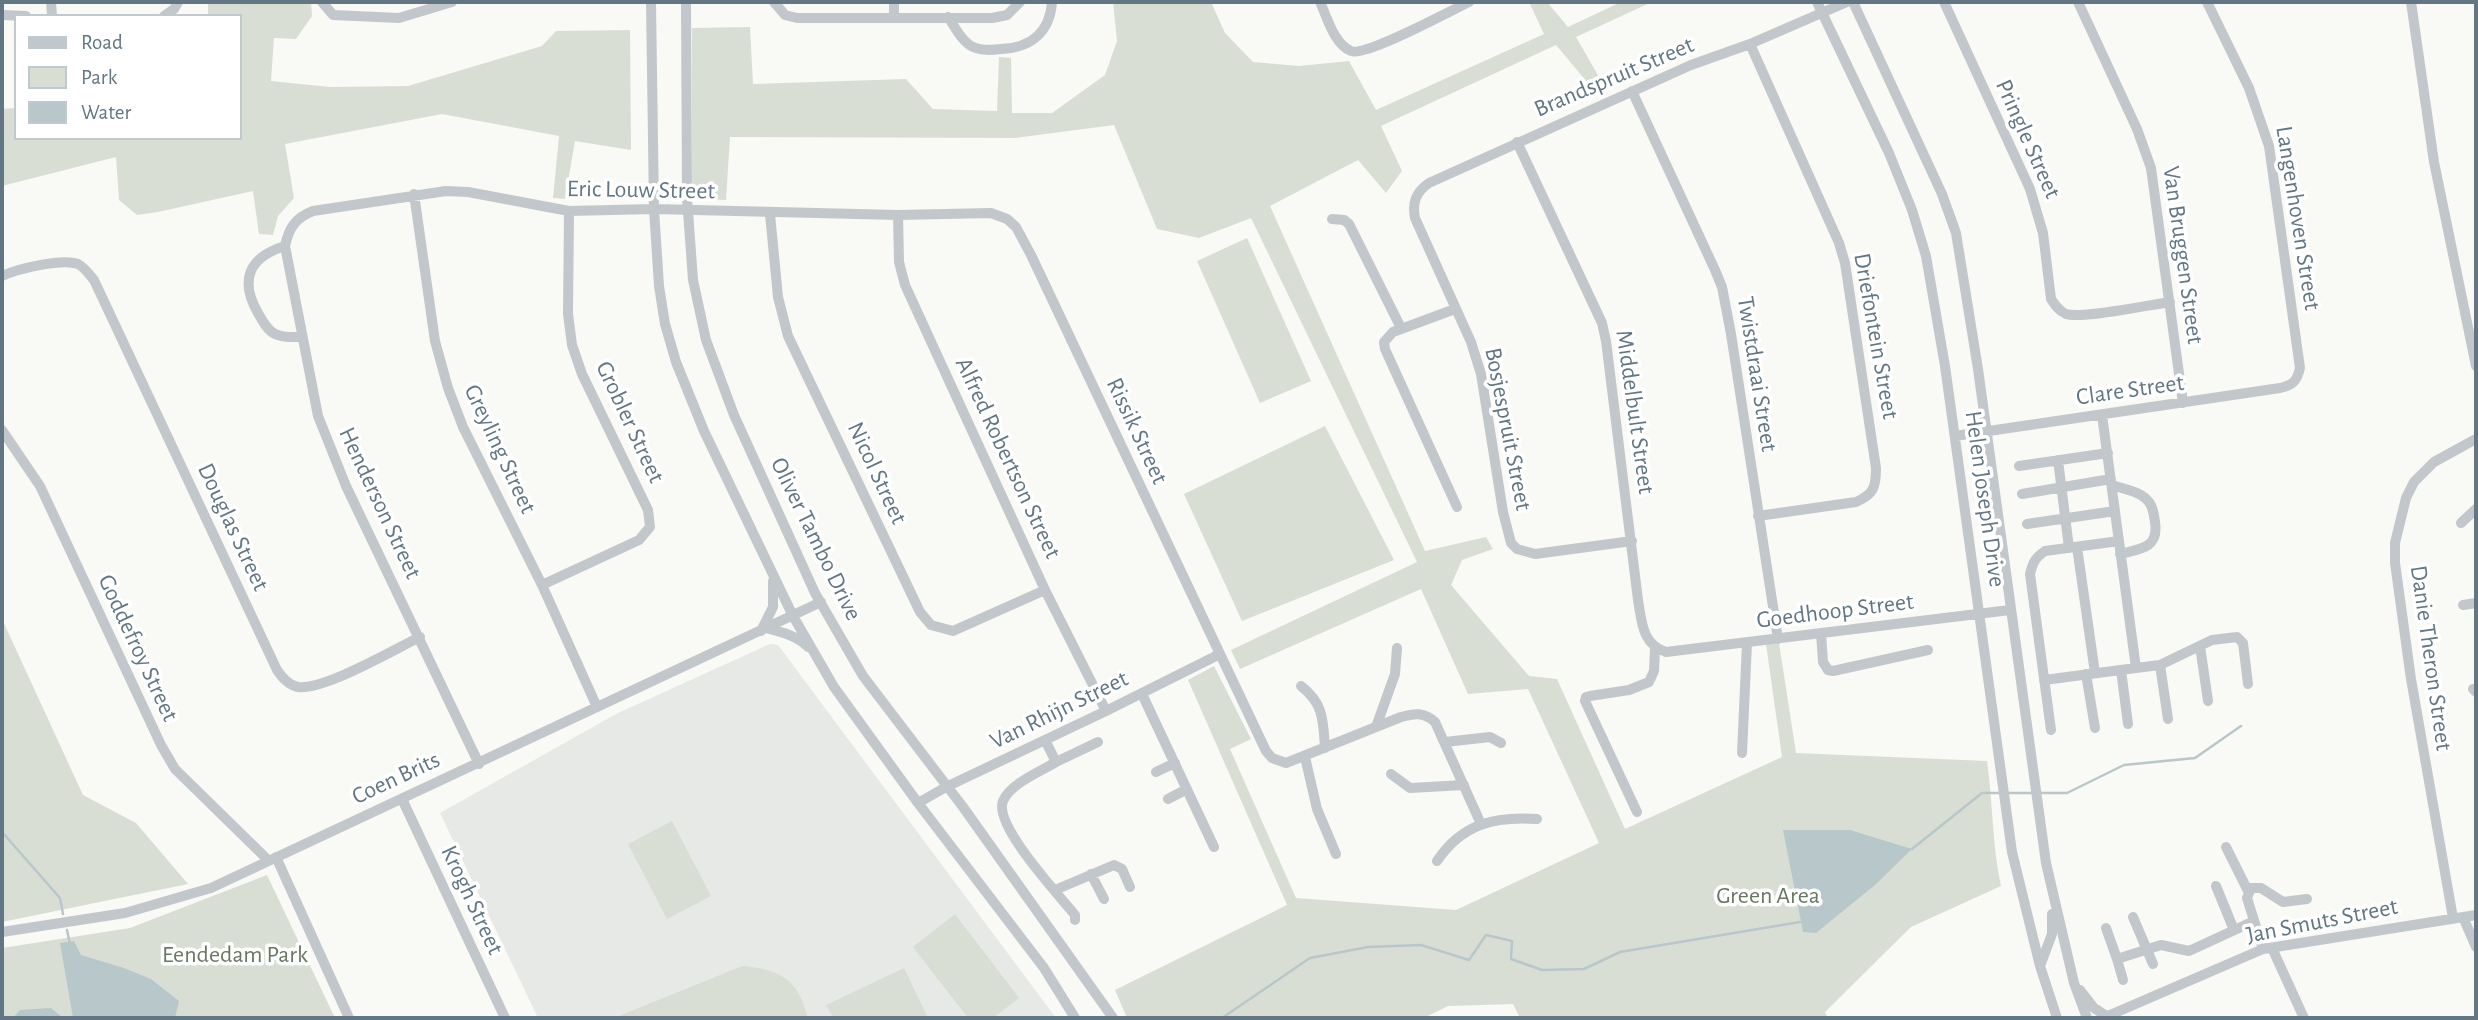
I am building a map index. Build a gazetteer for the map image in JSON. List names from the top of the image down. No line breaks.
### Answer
{"streets":{"street":["Brandspruit Street","Pringle Street","Eric Louw Street","Langenhoven Street","Van Bruggen Street","Driefontein Street","Twistdraai Street","Clare Street","Middelbult Street","Grobler Street","Bosjespruit Street","Rissik Street","Greyling Street","Alfred Robertson Street","Nicol Street","Helen Joseph Drive","Henderson Street","Douglas Street","Oliver Tambo Drive","Goedhoop Street","Goddefroy Street","Danie Theron Street","Van Rhijn Street","Coen Brits","Krogh Street","Jan Smuts Street"]},"crossings":[["Brandspruit Street","Driefontein Street"],["Brandspruit Street","Twistdraai Street"],["Brandspruit Street","Middelbult Street"],["Brandspruit Street","Bosjespruit Street"],["Brandspruit Street","Helen Joseph Drive"],["Pringle Street","Van Bruggen Street"],["Eric Louw Street","Grobler Street"],["Eric Louw Street","Rissik Street"],["Eric Louw Street","Greyling Street"],["Eric Louw Street","Alfred Robertson Street"],["Eric Louw Street","Nicol Street"],["Eric Louw Street","Henderson Street"],["Eric Louw Street","Oliver Tambo Drive"],["Langenhoven Street","Clare Street"],["Van Bruggen Street","Clare Street"],["Driefontein Street","Twistdraai Street"],["Twistdraai Street","Goedhoop Street"],["Clare Street","Helen Joseph Drive"],["Middelbult Street","Bosjespruit Street"],["Middelbult Street","Goedhoop Street"],["Grobler Street","Greyling Street"],["Rissik Street","Van Rhijn Street"],["Greyling Street","Coen Brits"],["Alfred Robertson Street","Nicol Street"],["Alfred Robertson Street","Van Rhijn Street"],["Helen Joseph Drive","Goedhoop Street"],["Henderson Street","Douglas Street"],["Henderson Street","Coen Brits"],["Oliver Tambo Drive","Van Rhijn Street"],["Oliver Tambo Drive","Coen Brits"],["Goddefroy Street","Coen Brits"],["Danie Theron Street","Jan Smuts Street"],["Coen Brits","Krogh Street"]],"parks":["Green Area","Eendedam Park"],"legend":["Road","Park","Water"]}
